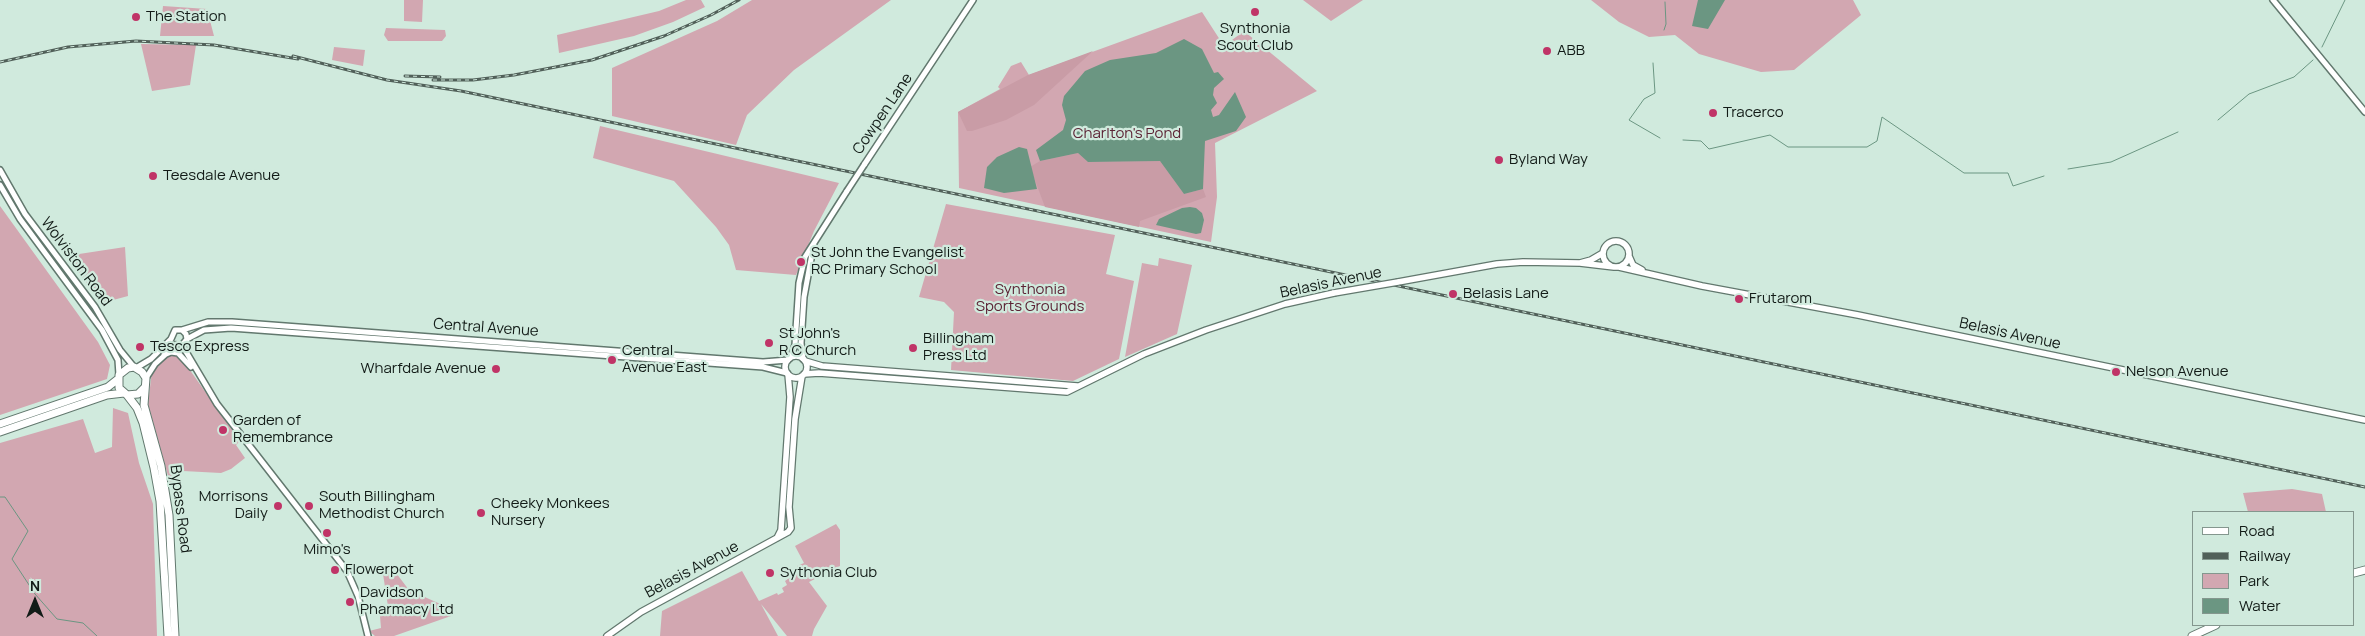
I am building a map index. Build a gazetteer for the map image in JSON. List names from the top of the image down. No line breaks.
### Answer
{"streets":{"main road":["Belasis Avenue","Central Avenue","Bypass Road"],"street":["Cowpen Lane","Wolviston Road"]},"crossings":[["Cowpen Lane","Belasis Avenue"],["Cowpen Lane","Central Avenue"],["Wolviston Road","Central Avenue"],["Wolviston Road","Bypass Road"],["Belasis Avenue","Central Avenue"],["Central Avenue","Bypass Road"]],"parks":["Charlton's Pond","Synthonia Sports Grounds"],"places":["Synthonia Scout Club","The Station","ABB","Tracerco","Byland Way","Teesdale Avenue","St John the Evangelist RC Primary School","Belasis Lane","Frutarom","St John's R C Church","Tesco Express","Billingham Press Ltd","Central Avenue East","Wharfdale Avenue","Nelson Avenue","Garden of Remembrance","Morrisons Daily","South Billingham Methodist Church","Cheeky Monkees Nursery","Mimo's","Flowerpot","Sythonia Club","Davidson Pharmacy Ltd"],"legend":["Road","Railway","Park","Water"],"north":"top"}
